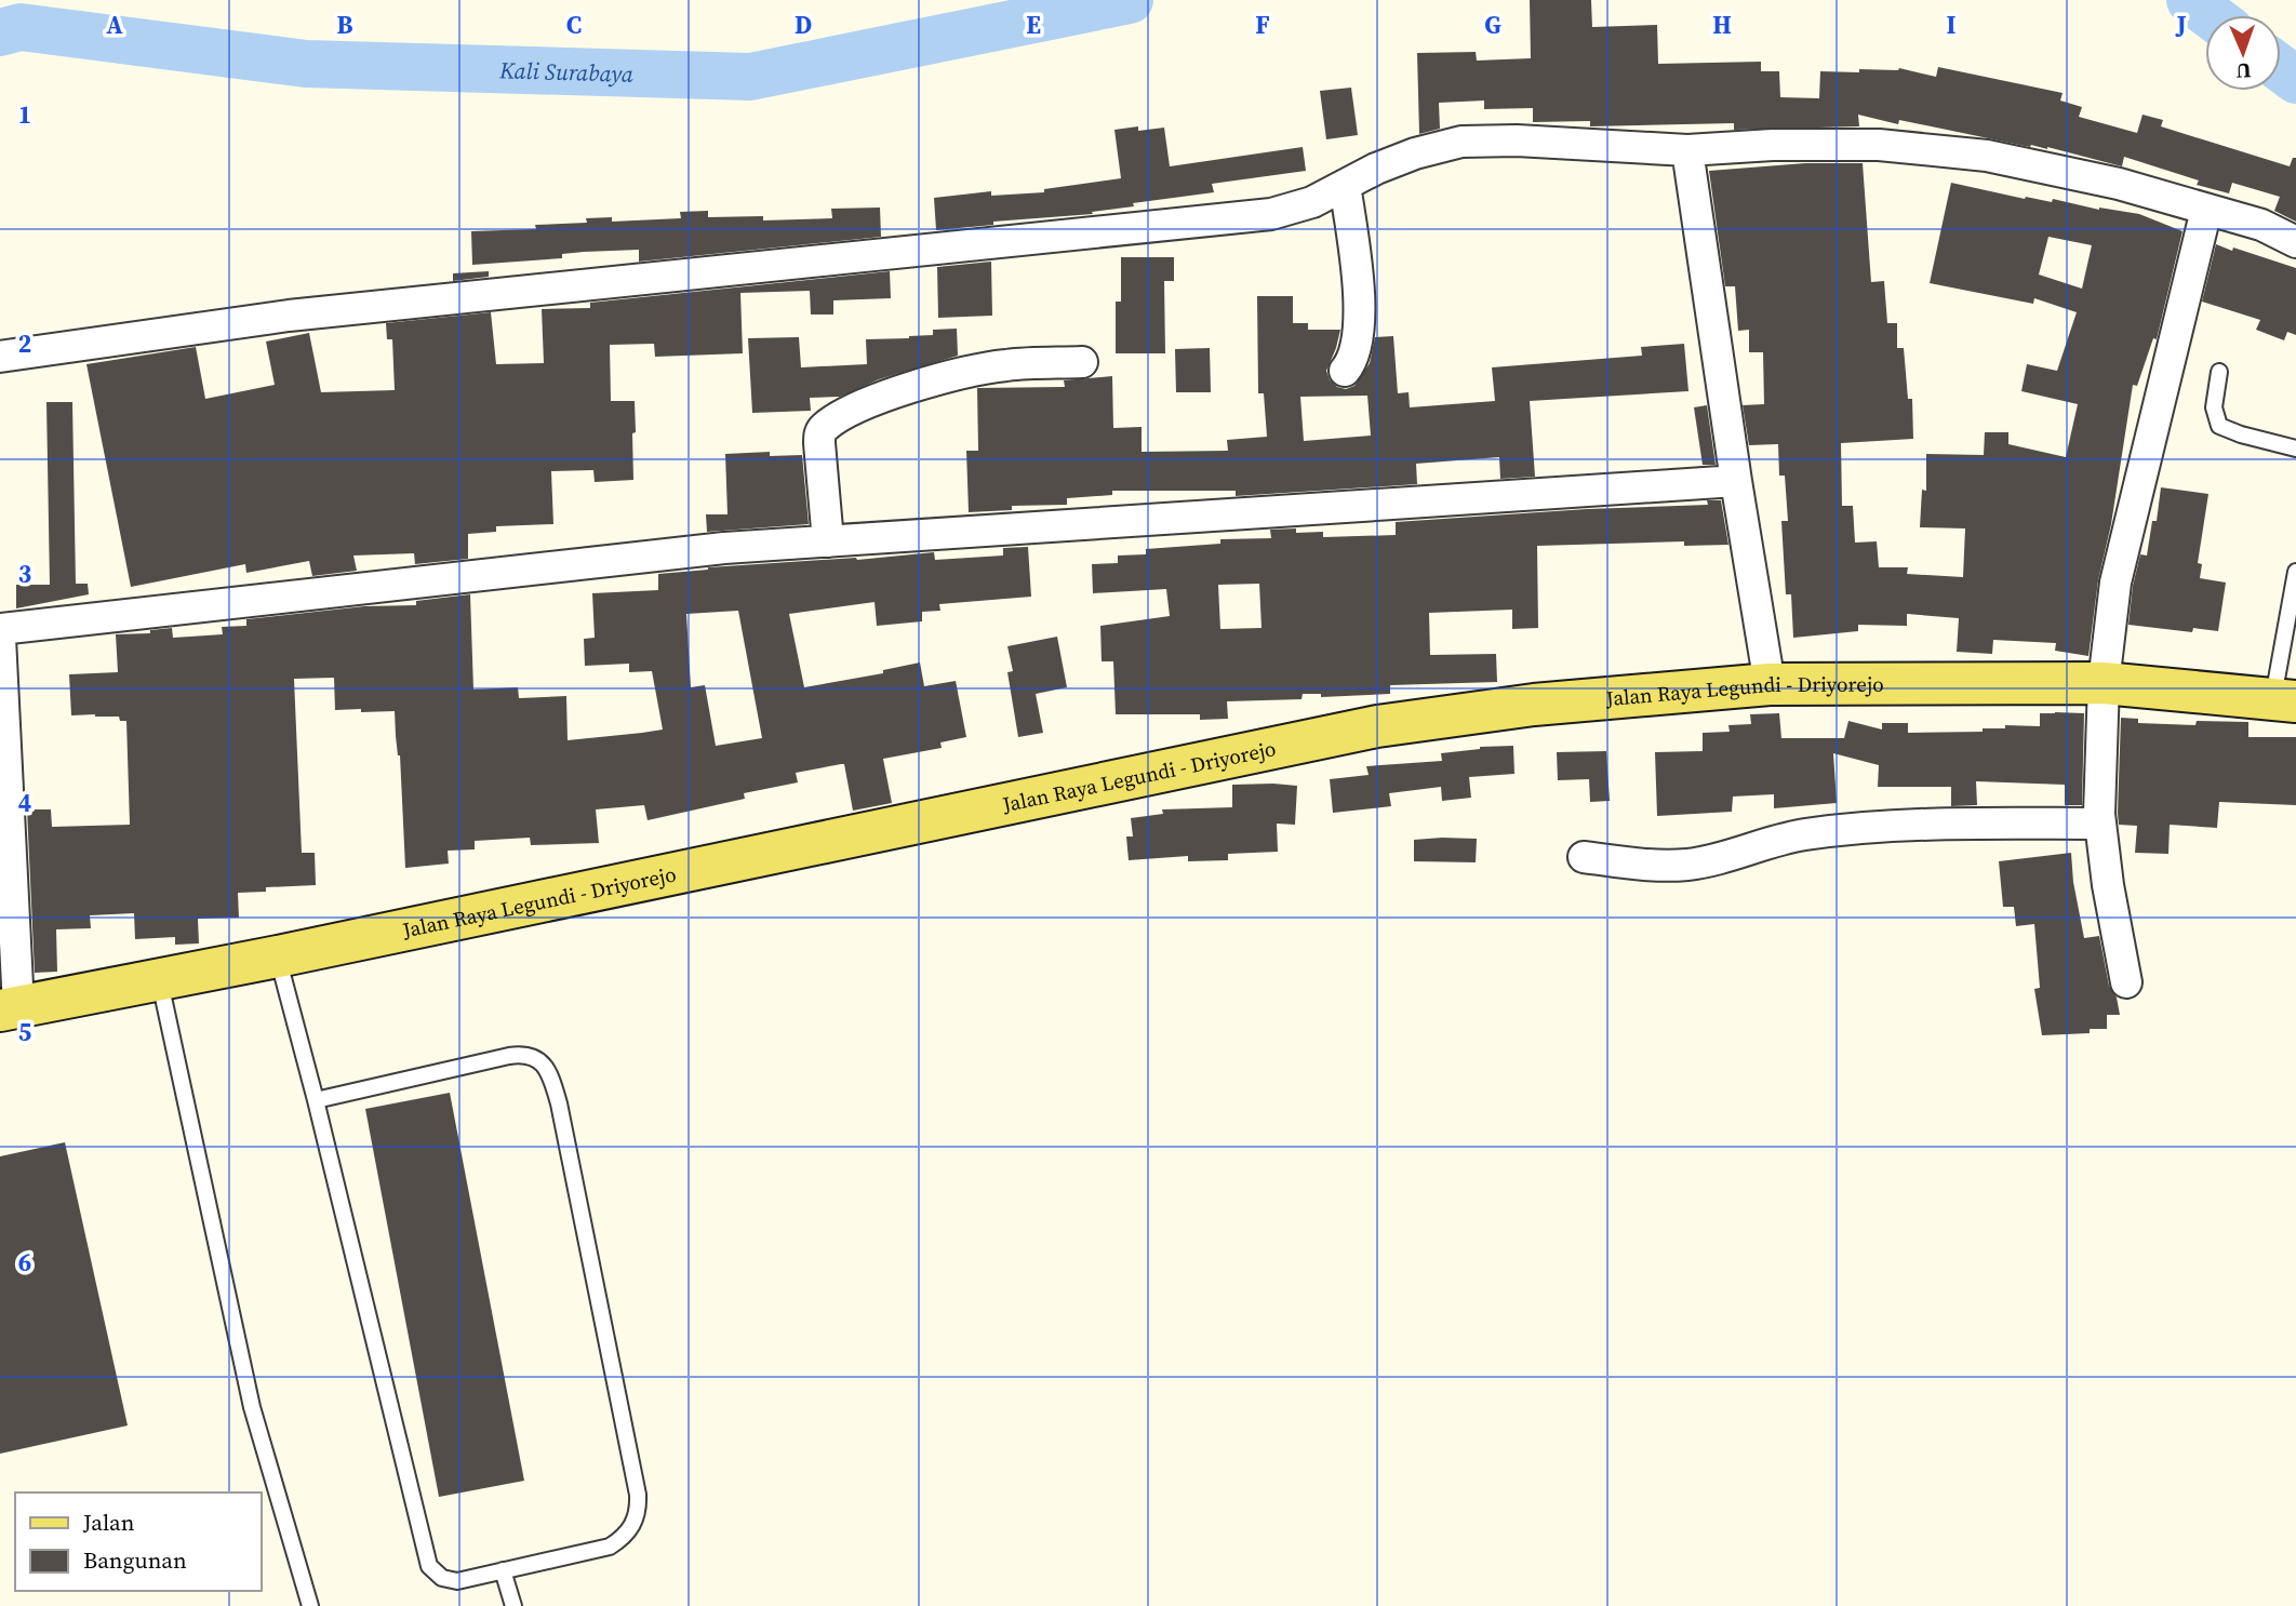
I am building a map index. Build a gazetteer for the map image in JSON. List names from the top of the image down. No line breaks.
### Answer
{"streets":{"main road":["Jalan Raya Legundi - Driyorejo"]},"water":["Kali Surabaya"],"legend":["Jalan","Bangunan"],"north":"bottom","grid":{"columns":["A","B","C","D","E","F","G","H","I","J"],"rows":["1","2","3","4","5","6"]}}
